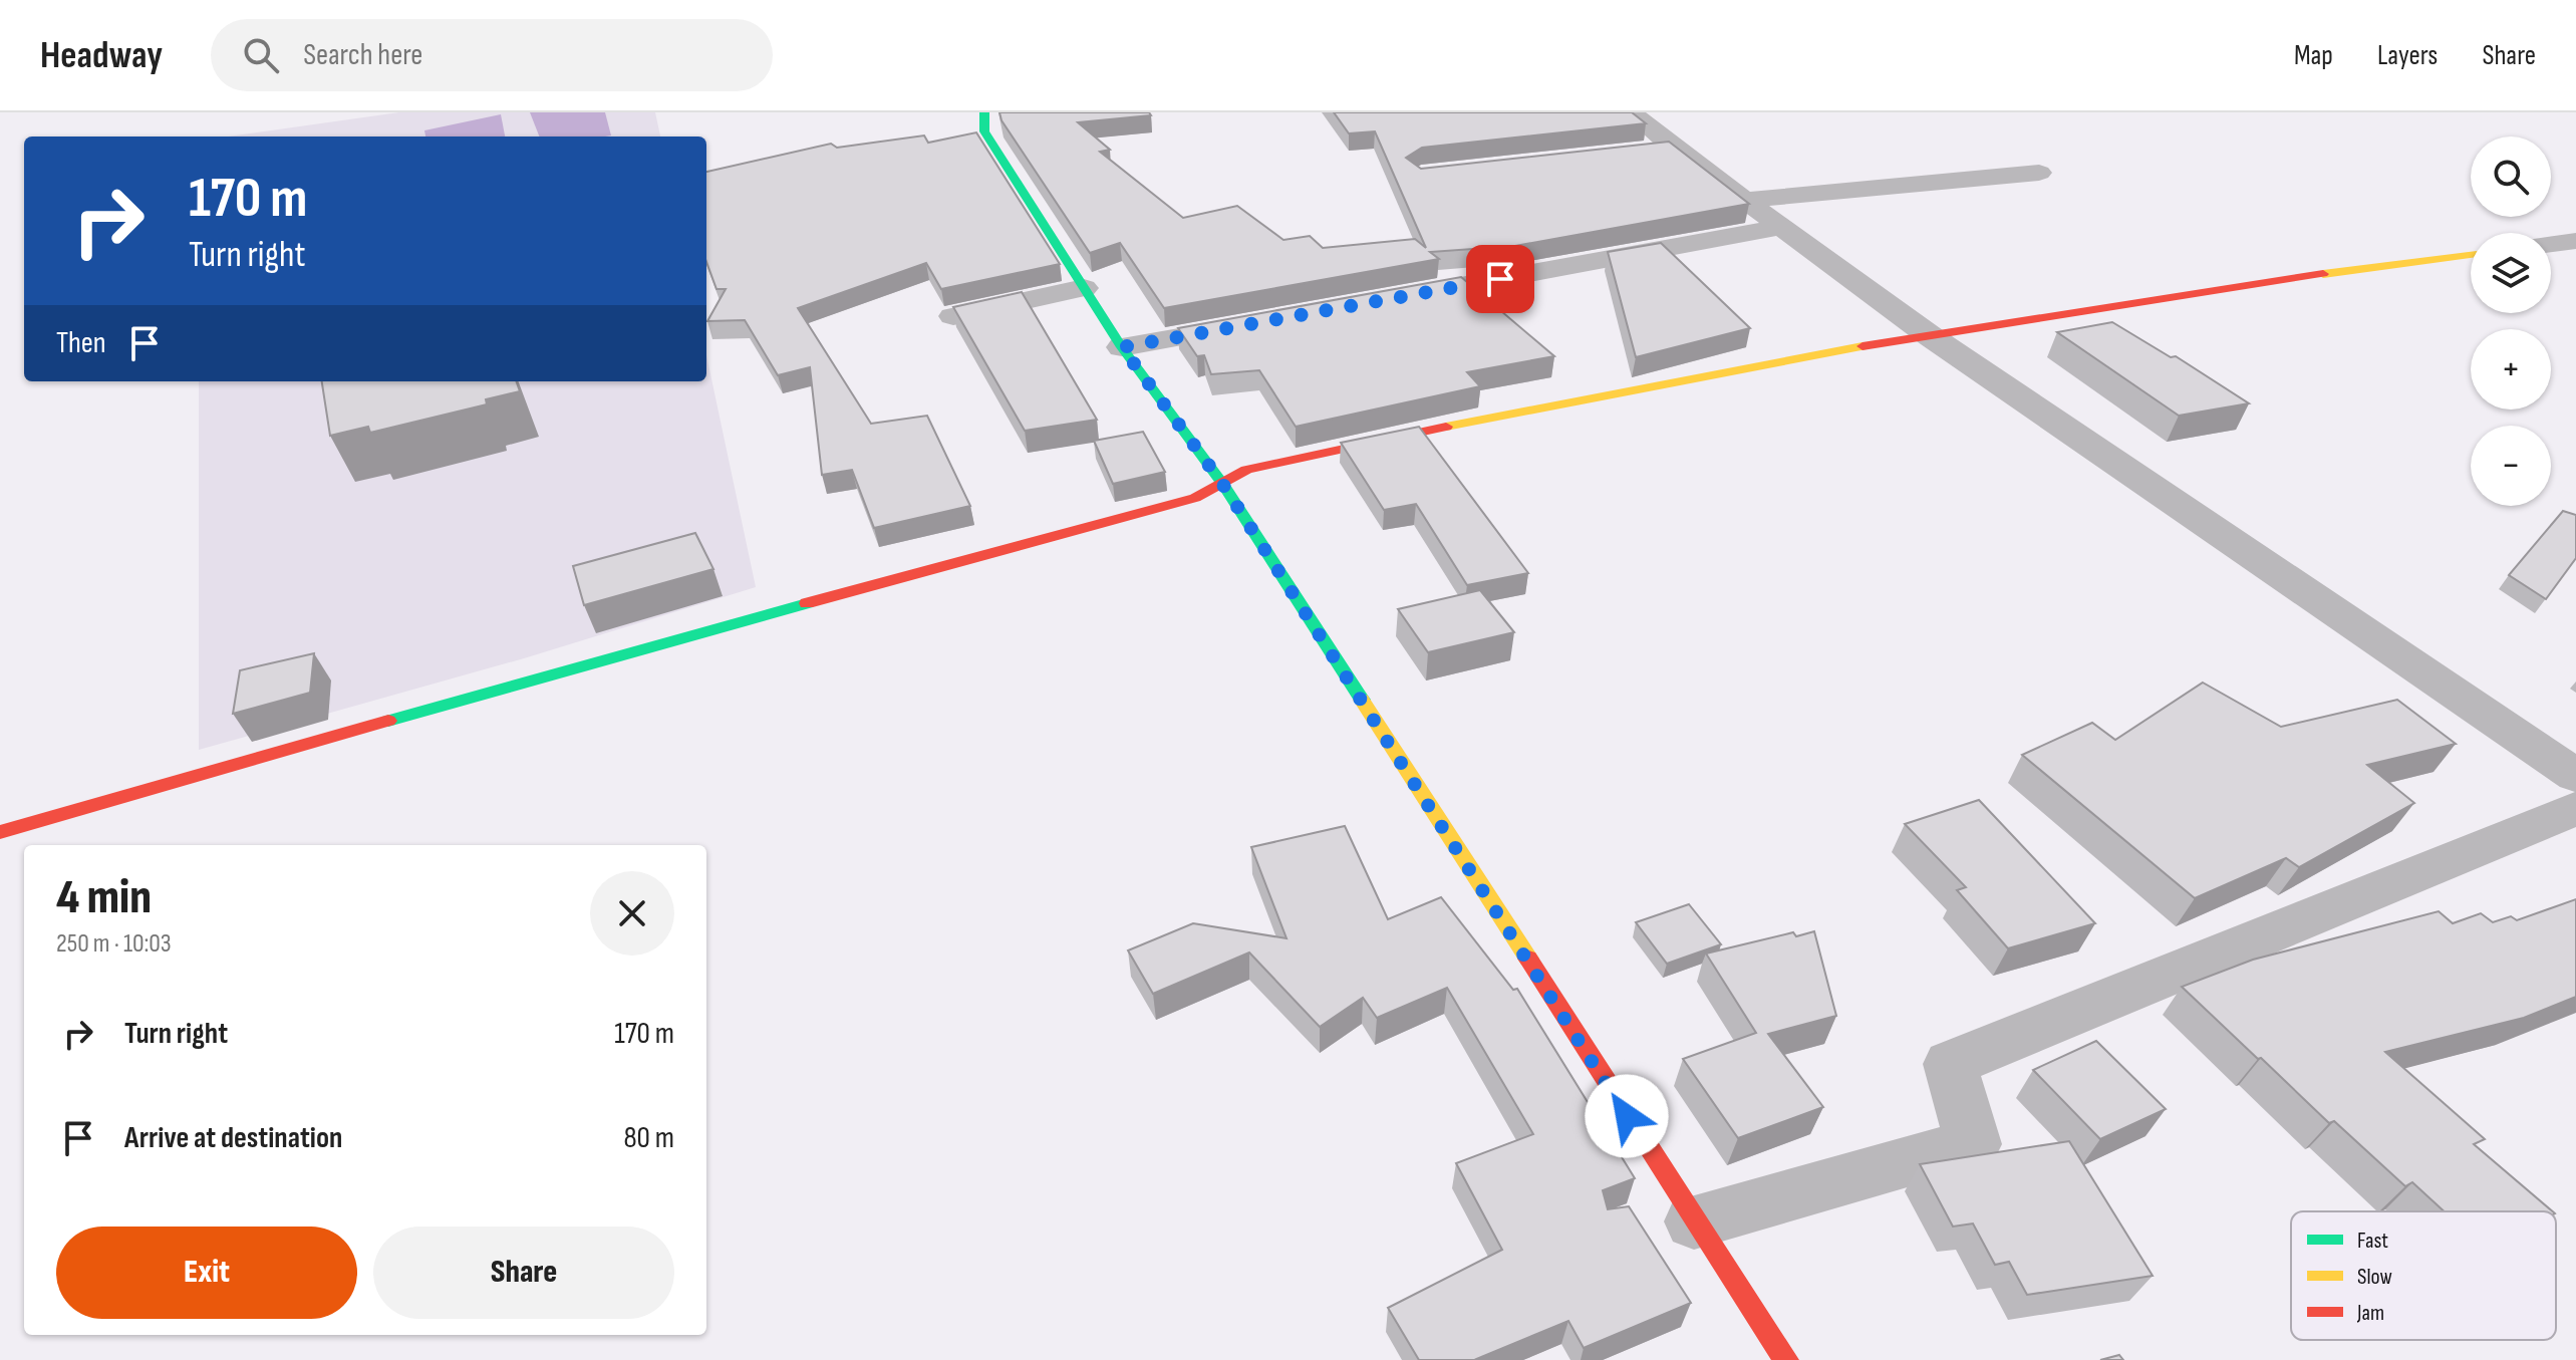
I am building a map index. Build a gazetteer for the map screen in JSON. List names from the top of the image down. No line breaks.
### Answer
{"legend":["Fast","Slow","Jam"],"page":{"header":"Headway","search":"Search here","nav":["Map","Layers","Share"],"map_buttons":["+","−"],"turn":["170 m","Turn right"],"then":"Then","heading":["4 min","250 m · 10:03"],"list":[{"name":"Turn right","value":"170 m"},{"name":"Arrive at destination","value":"80 m"}],"buttons":["Exit","Share"]}}
